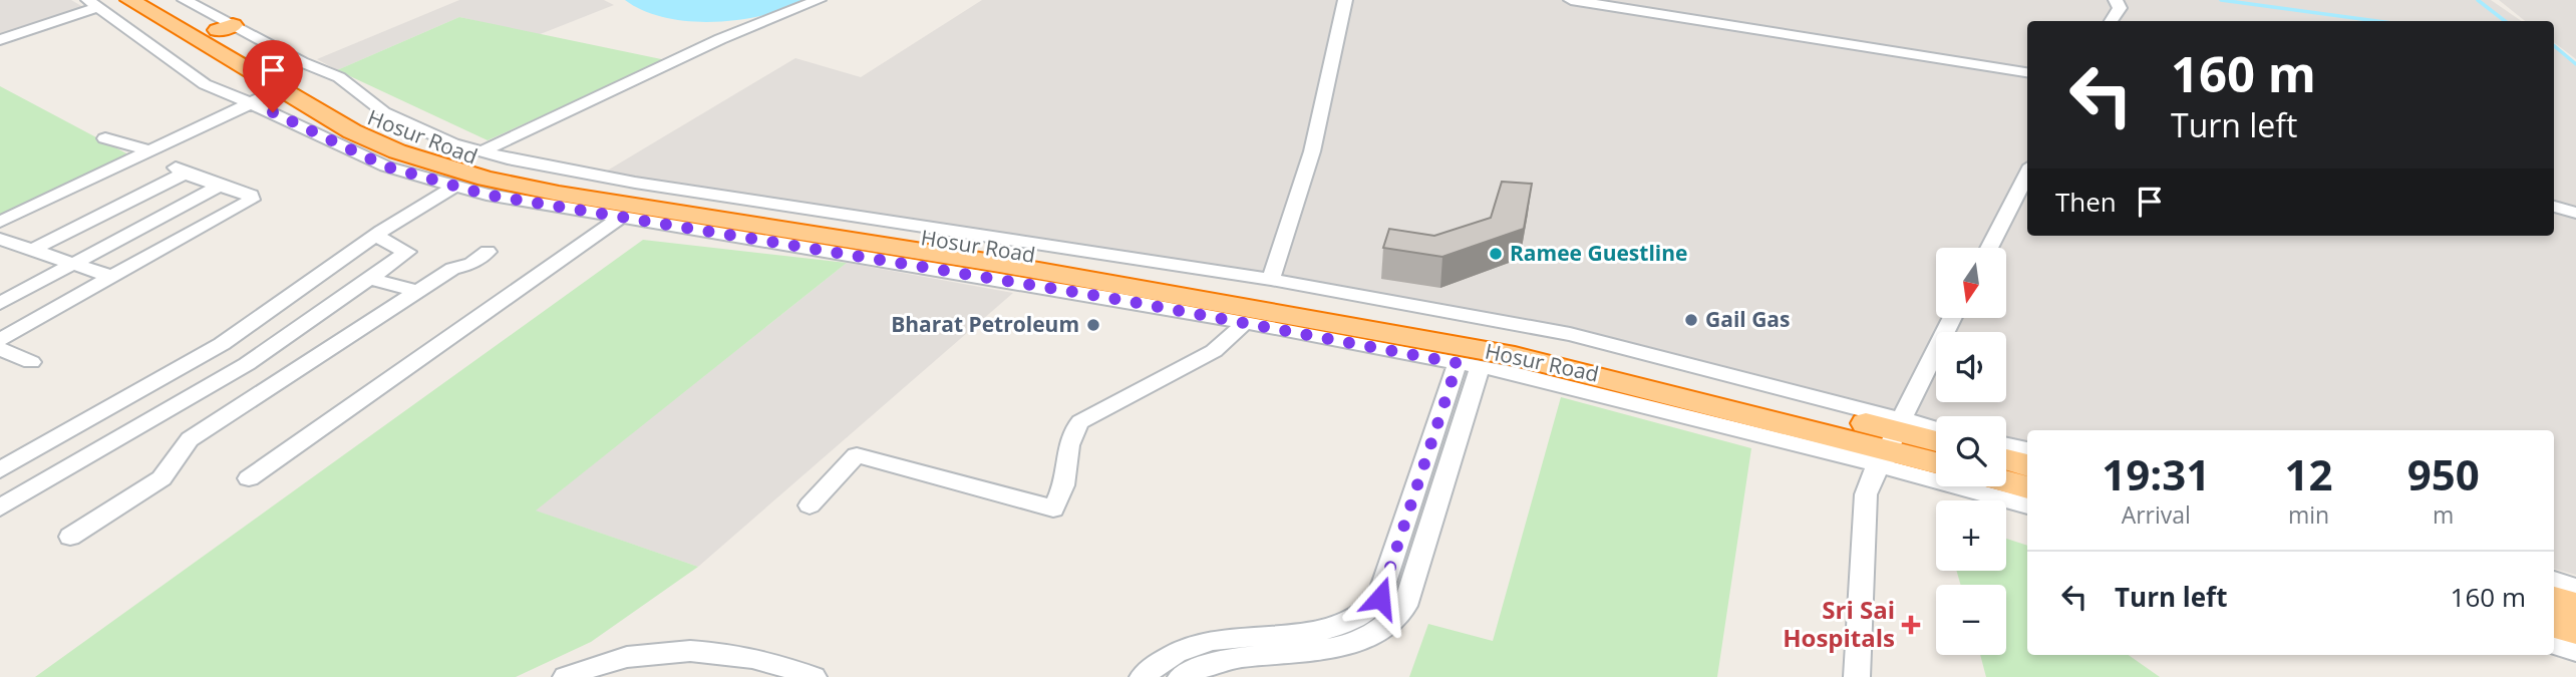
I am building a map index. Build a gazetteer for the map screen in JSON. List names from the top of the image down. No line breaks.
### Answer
{"streets":{"highway":["Hosur Road"]},"places":{"other":["Ramee Guestline","Gail Gas","Bharat Petroleum"],"health":["Sri Sai Hospitals"]},"north":"bottom","page":{"turn":["160 m","Turn left"],"then":"Then","map_buttons":["+","−"],"eta":["19:31","Arrival","12","min","950","m"],"list":[{"name":"Turn left","value":"160 m"}]}}
